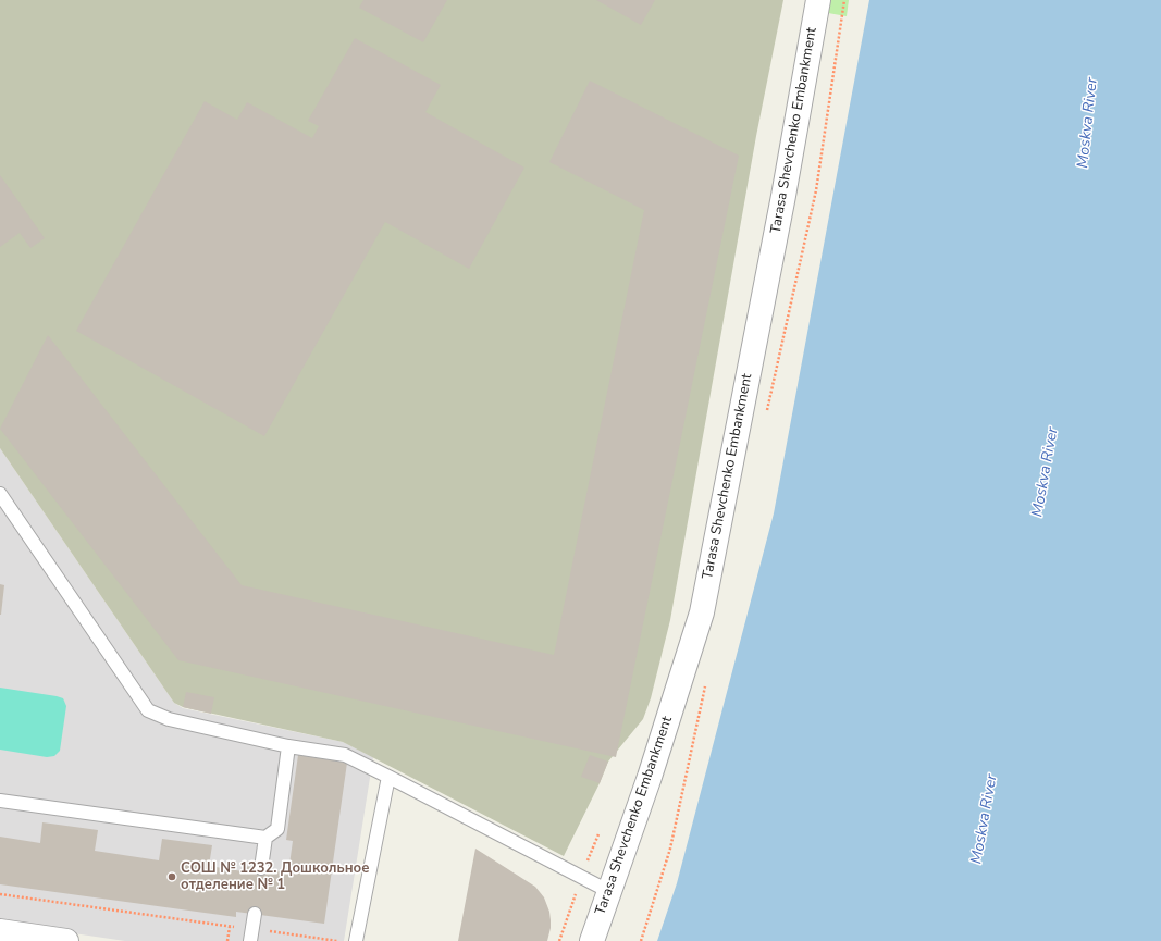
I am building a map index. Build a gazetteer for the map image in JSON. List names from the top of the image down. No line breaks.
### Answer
{"streets":{"street":["Tarasa Shevchenko Embankment"]},"water":["Moskva River"],"places":["СОШ № 1232. Дошкольное отделение № 1"]}
